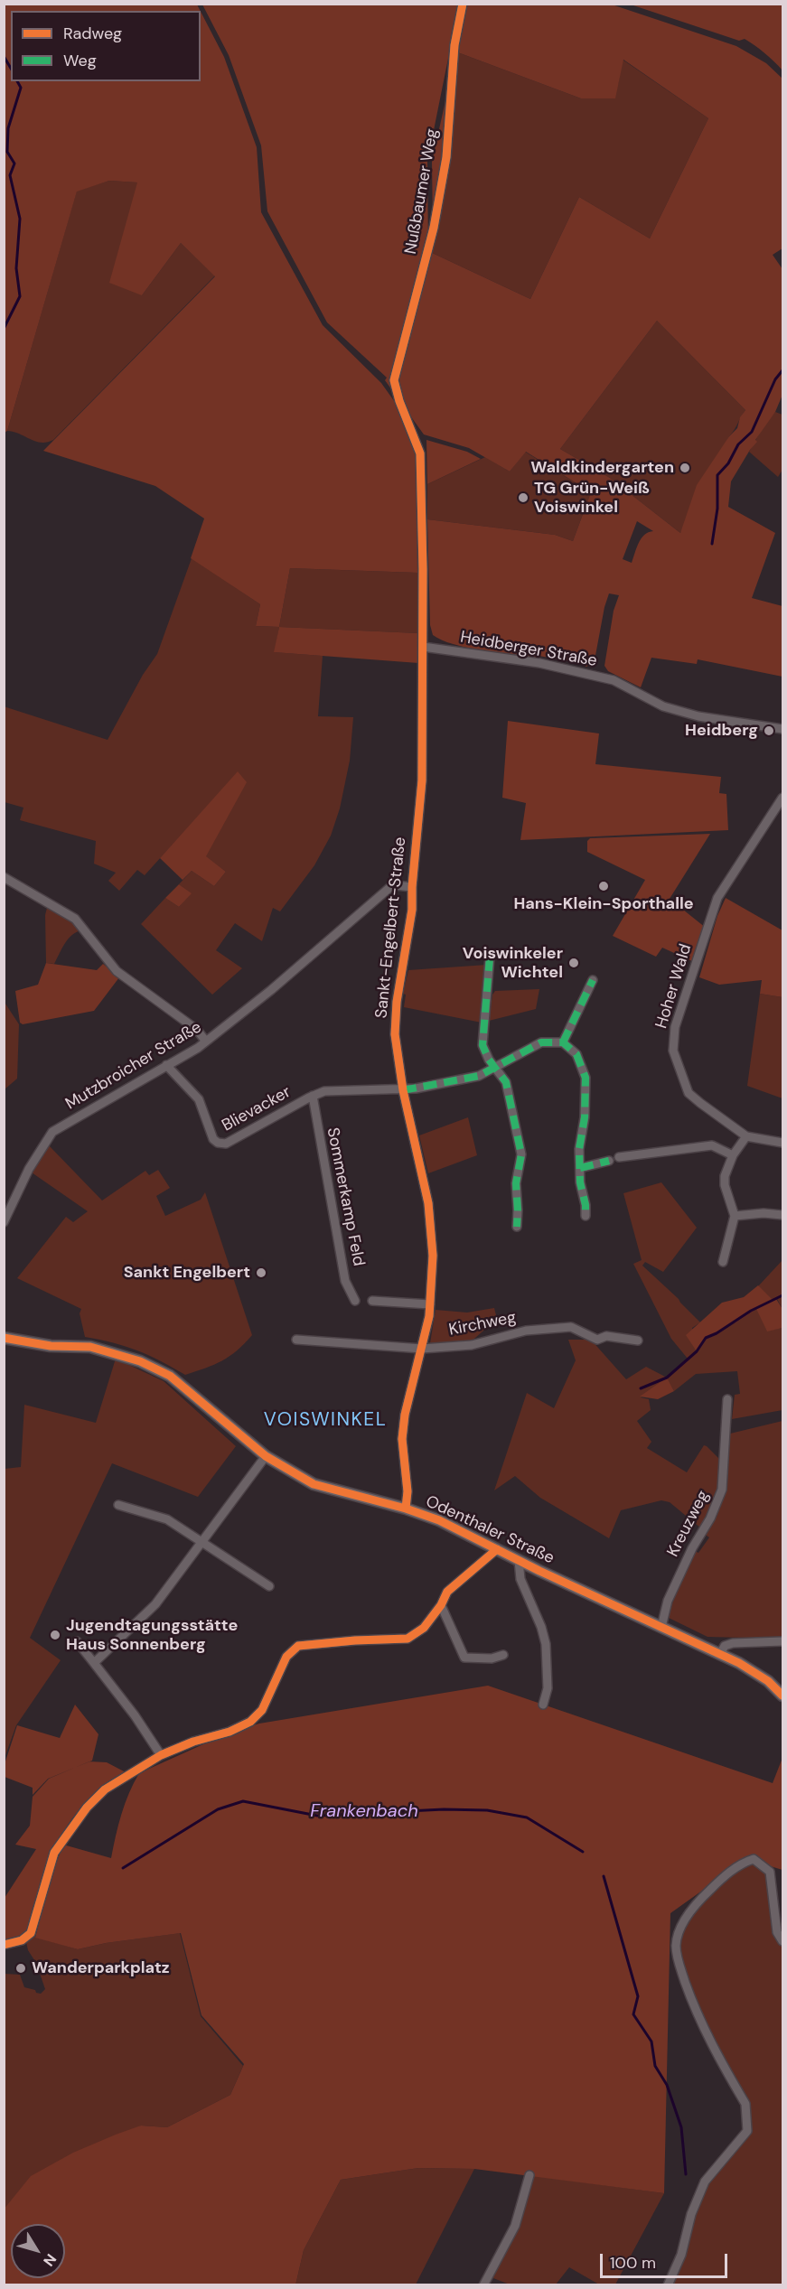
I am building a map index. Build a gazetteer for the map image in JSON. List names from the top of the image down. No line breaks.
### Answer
{"streets":{"main road":["Odenthaler Straße"],"street":["Nußbaumer Weg","Heidberger Straße","Sankt-Engelbert-Straße","Hoher Wald","Mutzbroicher Straße","Blievacker","Sommerkamp Feld","Kirchweg","Kreuzweg"]},"crossings":[["Nußbaumer Weg","Sankt-Engelbert-Straße"],["Heidberger Straße","Sankt-Engelbert-Straße"],["Sankt-Engelbert-Straße","Mutzbroicher Straße"],["Sankt-Engelbert-Straße","Blievacker"],["Sankt-Engelbert-Straße","Kirchweg"],["Sankt-Engelbert-Straße","Odenthaler Straße"],["Mutzbroicher Straße","Blievacker"],["Blievacker","Sommerkamp Feld"],["Kreuzweg","Odenthaler Straße"]],"districts":["VOISWINKEL"],"water":["Frankenbach"],"places":["Waldkindergarten","TG Grün-Weiß Voiswinkel","Heidberg","Hans-Klein-Sporthalle","Voiswinkeler Wichtel","Sankt Engelbert","Jugendtagungsstätte Haus Sonnenberg","Wanderparkplatz"],"legend":["Radweg","Weg"],"scale_bar":"100 m","north":"bottom right"}
